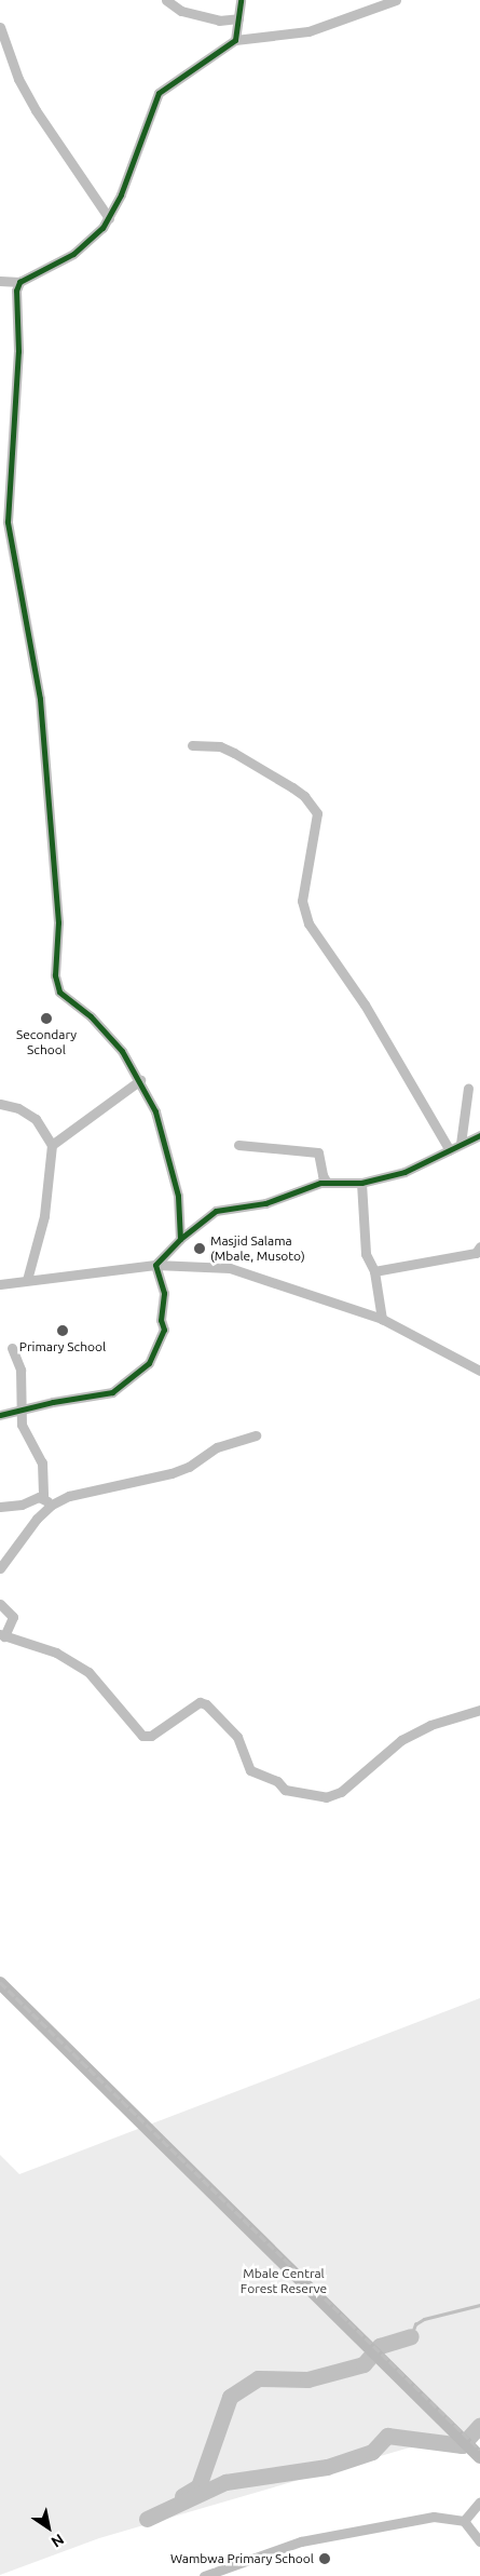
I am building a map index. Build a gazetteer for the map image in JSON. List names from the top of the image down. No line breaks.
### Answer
{"parks":["Mbale Central Forest Reserve"],"places":["Secondary School","Masjid Salama (Mbale, Musoto)","Primary School","Wambwa Primary School"],"north":"bottom right"}
